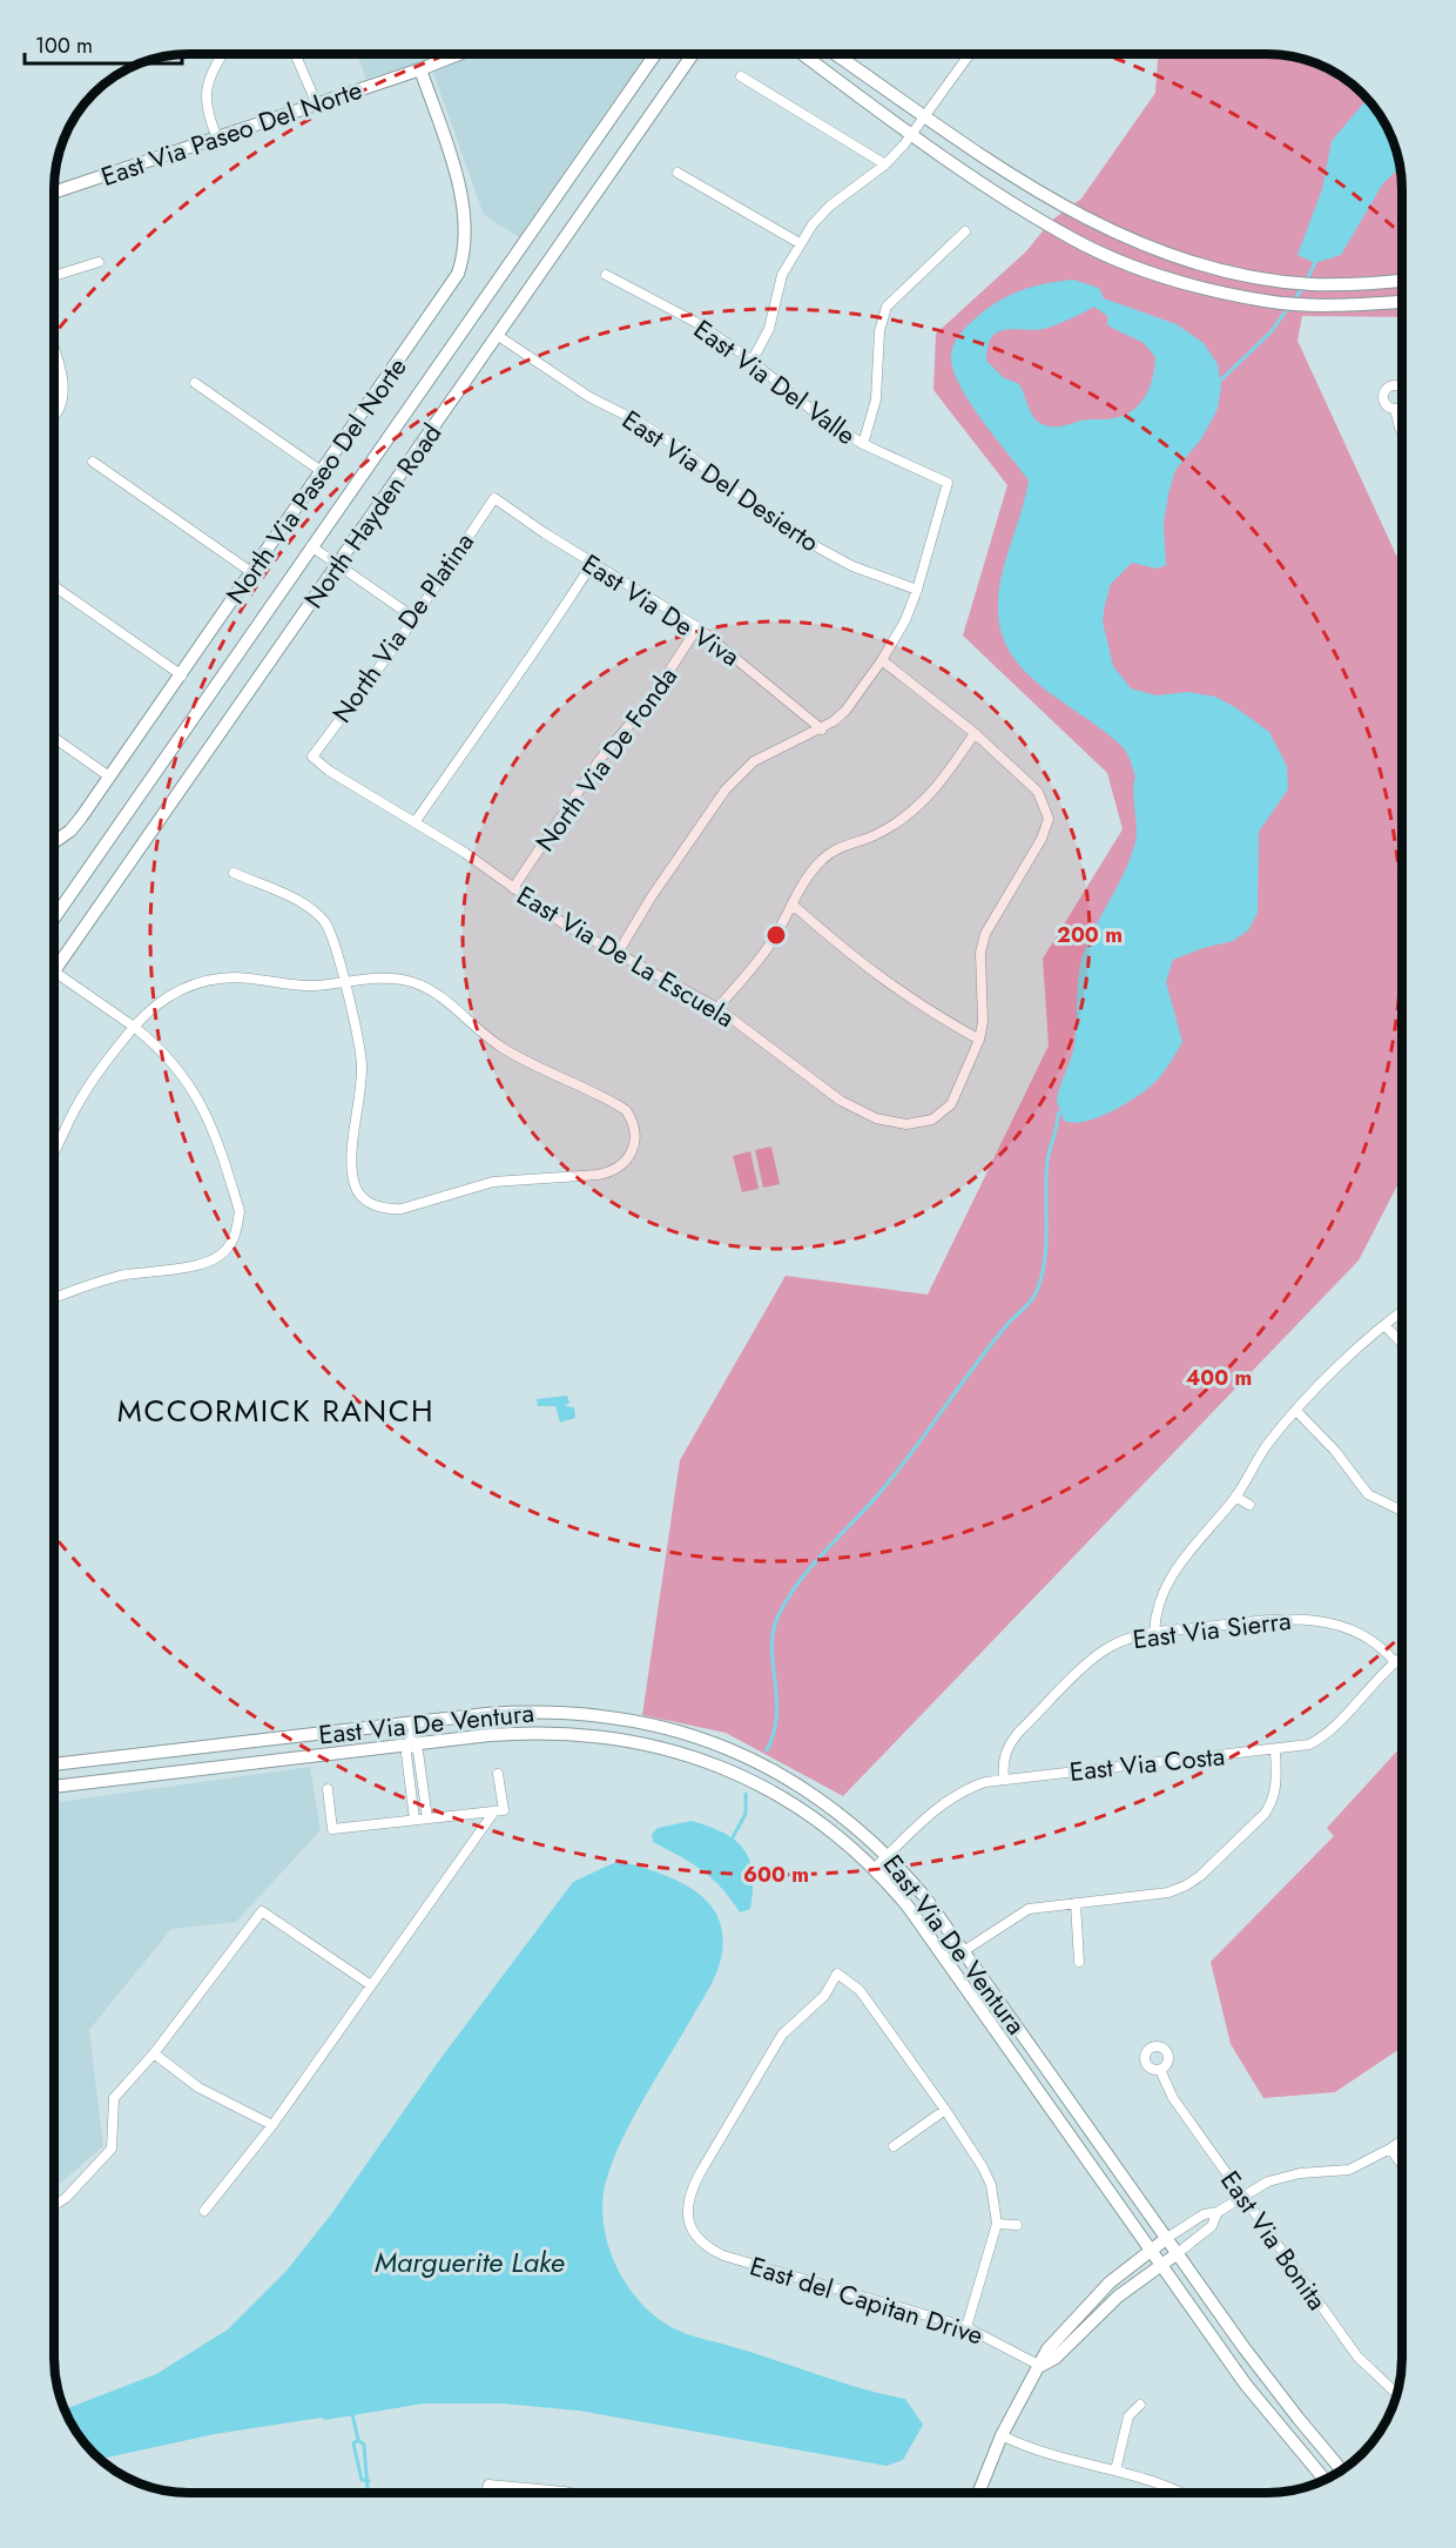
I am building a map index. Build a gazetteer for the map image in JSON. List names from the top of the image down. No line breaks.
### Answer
{"streets":{"main road":["East Via Paseo Del Norte","North Via Paseo Del Norte","North Hayden Road","East Via De Ventura"],"street":["East Via Del Valle","East Via Del Desierto","East Via De Viva","North Via De Platina","North Via De Fonda","East Via De La Escuela","East Via Sierra","East Via Costa","East Via Bonita","East del Capitan Drive"]},"crossings":[["East Via Paseo Del Norte","North Via Paseo Del Norte"],["East Via Del Valle","East Via Del Desierto"],["East Via Del Desierto","North Hayden Road"],["East Via De Viva","North Via De Platina"],["East Via De Viva","North Via De Fonda"],["North Via De Platina","East Via De La Escuela"],["North Via De Fonda","East Via De La Escuela"],["East Via Sierra","East Via Costa"],["East Via De Ventura","East Via Costa"]],"districts":["MCCORMICK RANCH"],"water":["Marguerite Lake"],"scale_bar":"100 m","rings":["200 m","400 m","600 m"]}
